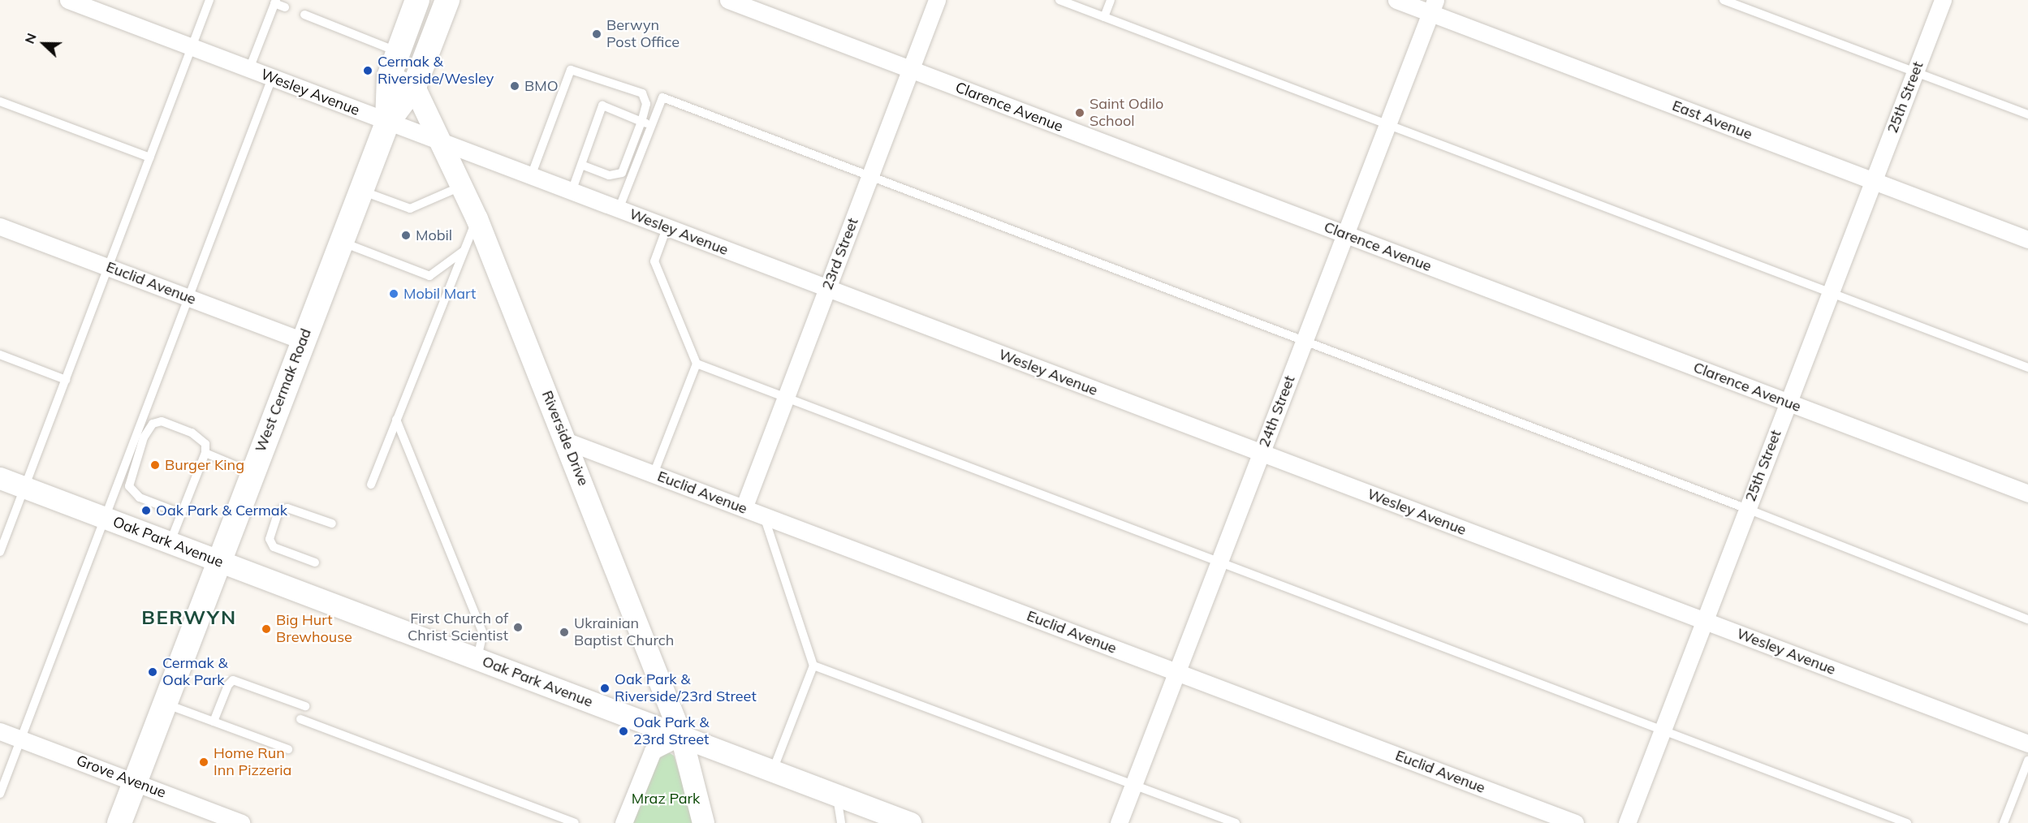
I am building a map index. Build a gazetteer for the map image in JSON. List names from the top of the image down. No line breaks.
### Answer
{"streets":{"main road":["West Cermak Road"],"street":["Wesley Avenue","25th Street","Clarence Avenue","East Avenue","23rd Street","Euclid Avenue","24th Street","Riverside Drive","Oak Park Avenue","Grove Avenue"]},"crossings":[["Wesley Avenue","25th Street"],["Wesley Avenue","23rd Street"],["Wesley Avenue","West Cermak Road"],["Wesley Avenue","24th Street"],["Wesley Avenue","Riverside Drive"],["25th Street","Clarence Avenue"],["25th Street","East Avenue"],["Clarence Avenue","23rd Street"],["Clarence Avenue","24th Street"],["East Avenue","24th Street"],["23rd Street","Euclid Avenue"],["Euclid Avenue","West Cermak Road"],["Euclid Avenue","24th Street"],["Euclid Avenue","Riverside Drive"],["West Cermak Road","Riverside Drive"],["West Cermak Road","Oak Park Avenue"],["West Cermak Road","Grove Avenue"],["Riverside Drive","Oak Park Avenue"]],"districts":["BERWYN"],"parks":["Mraz Park"],"places":["Berwyn Post Office","Cermak & Riverside/Wesley","BMO","Saint Odilo School","Mobil","Mobil Mart","Burger King","Oak Park & Cermak","First Church of Christ Scientist","Big Hurt Brewhouse","Ukrainian Baptist Church","Cermak & Oak Park","Oak Park & Riverside/23rd Street","Oak Park & 23rd Street","Home Run Inn Pizzeria"],"north":"left"}
